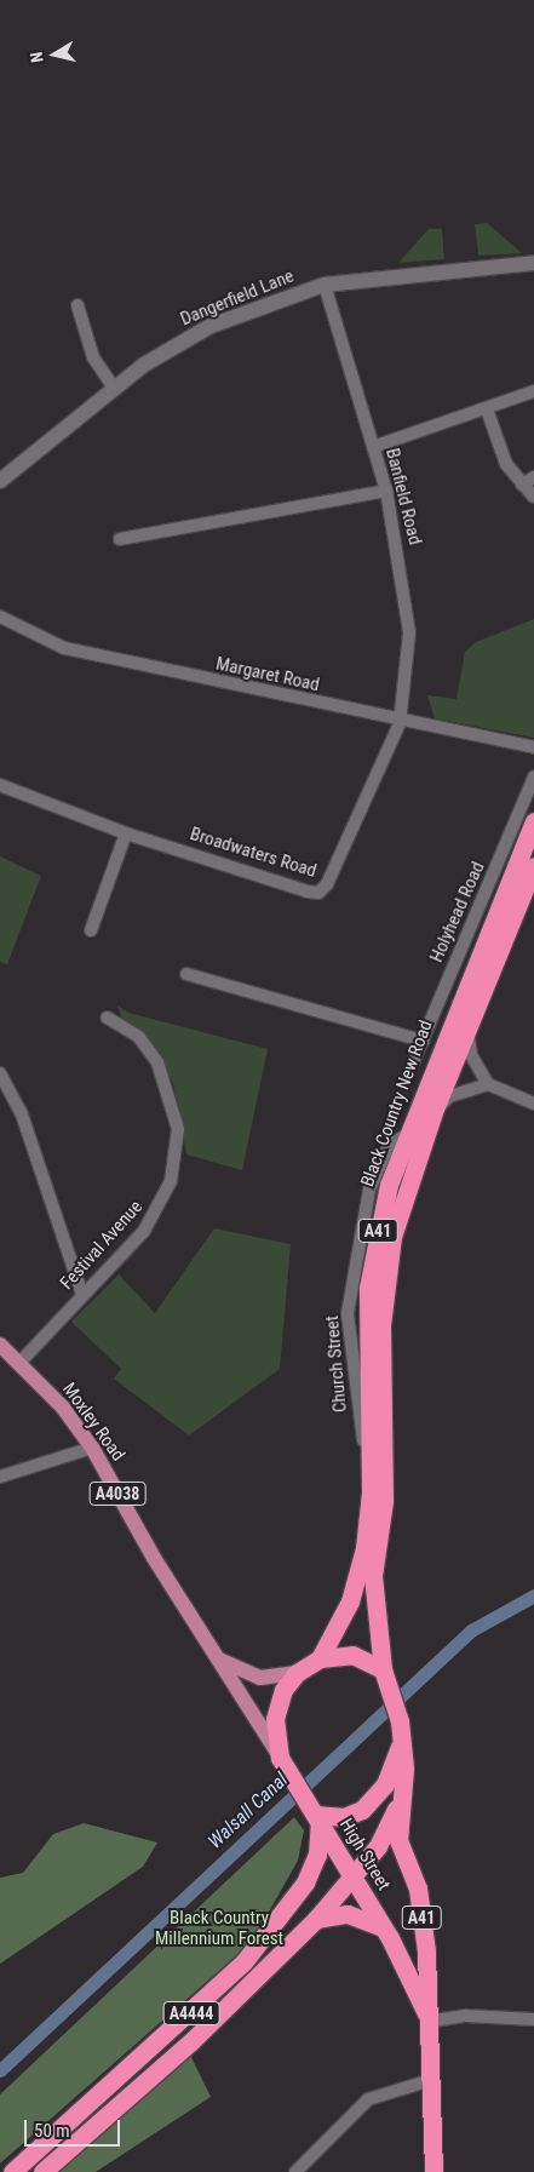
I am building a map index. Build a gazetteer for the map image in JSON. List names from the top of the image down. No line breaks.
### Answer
{"streets":{"highway":["Black Country New Road","A41","High Street","A4444"],"main road":["Moxley Road","A4038"],"street":["Dangerfield Lane","Banfield Road","Margaret Road","Broadwaters Road","Holyhead Road","Festival Avenue"]},"crossings":[["Dangerfield Lane","Banfield Road"],["Banfield Road","Margaret Road"],["Banfield Road","Broadwaters Road"],["Margaret Road","Broadwaters Road"],["Black Country New Road","A41"],["Black Country New Road","Moxley Road"],["Black Country New Road","High Street"],["Black Country New Road","A4444"],["A41","Moxley Road"],["A41","High Street"],["A41","A4444"],["Festival Avenue","Moxley Road"],["Moxley Road","High Street"],["Moxley Road","A4444"],["High Street","A4444"]],"water":["Walsall Canal"],"parks":["Black Country Millennium Forest"],"scale_bar":"50 m","north":"left"}
